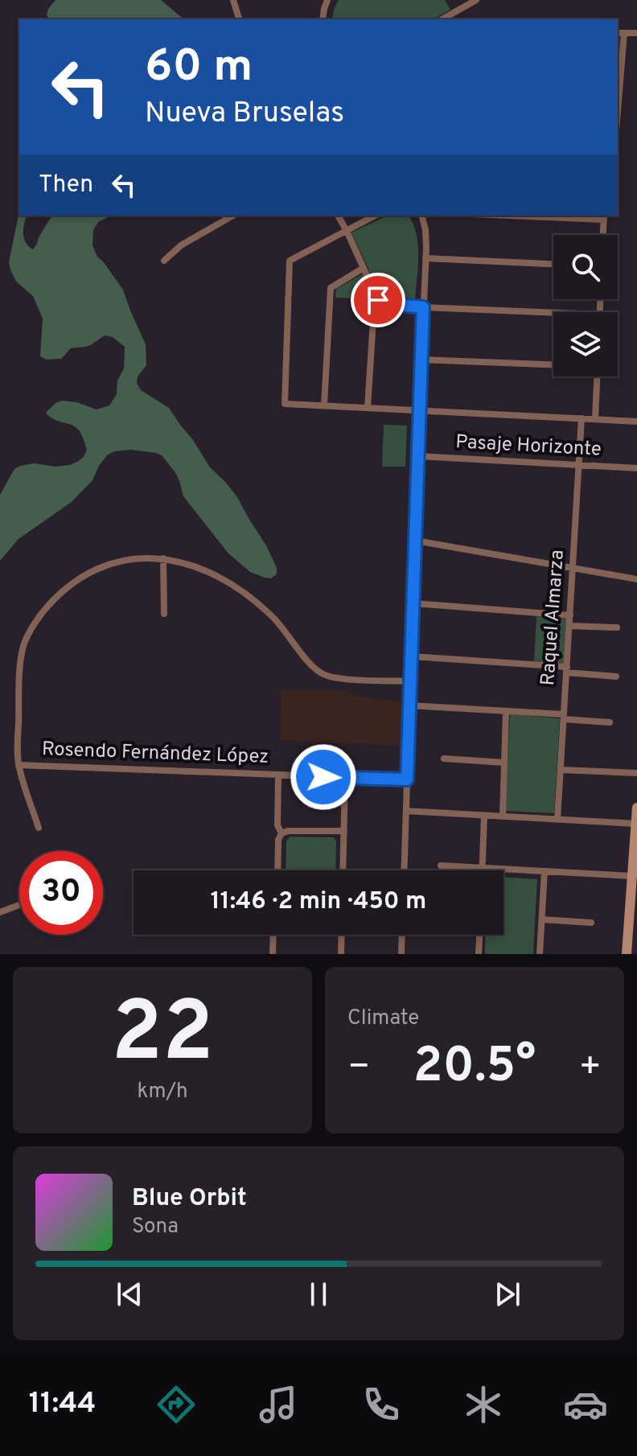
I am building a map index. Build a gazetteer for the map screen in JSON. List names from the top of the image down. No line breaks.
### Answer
{"streets":{"street":["Pasaje Horizonte","Raquel Almarza","Rosendo Fernández López"]},"crossings":[["Pasaje Horizonte","Raquel Almarza"]],"page":{"turn":["60 m","Nueva Bruselas"],"then":"Then","limit":"30","trip":"11:46 · 2 min · 450 m","tile":[["22","km/h"],"Climate"],"heat":["−","20.5°","+"],"song":["Blue Orbit","Sona"],"tabs":"11:44"}}
